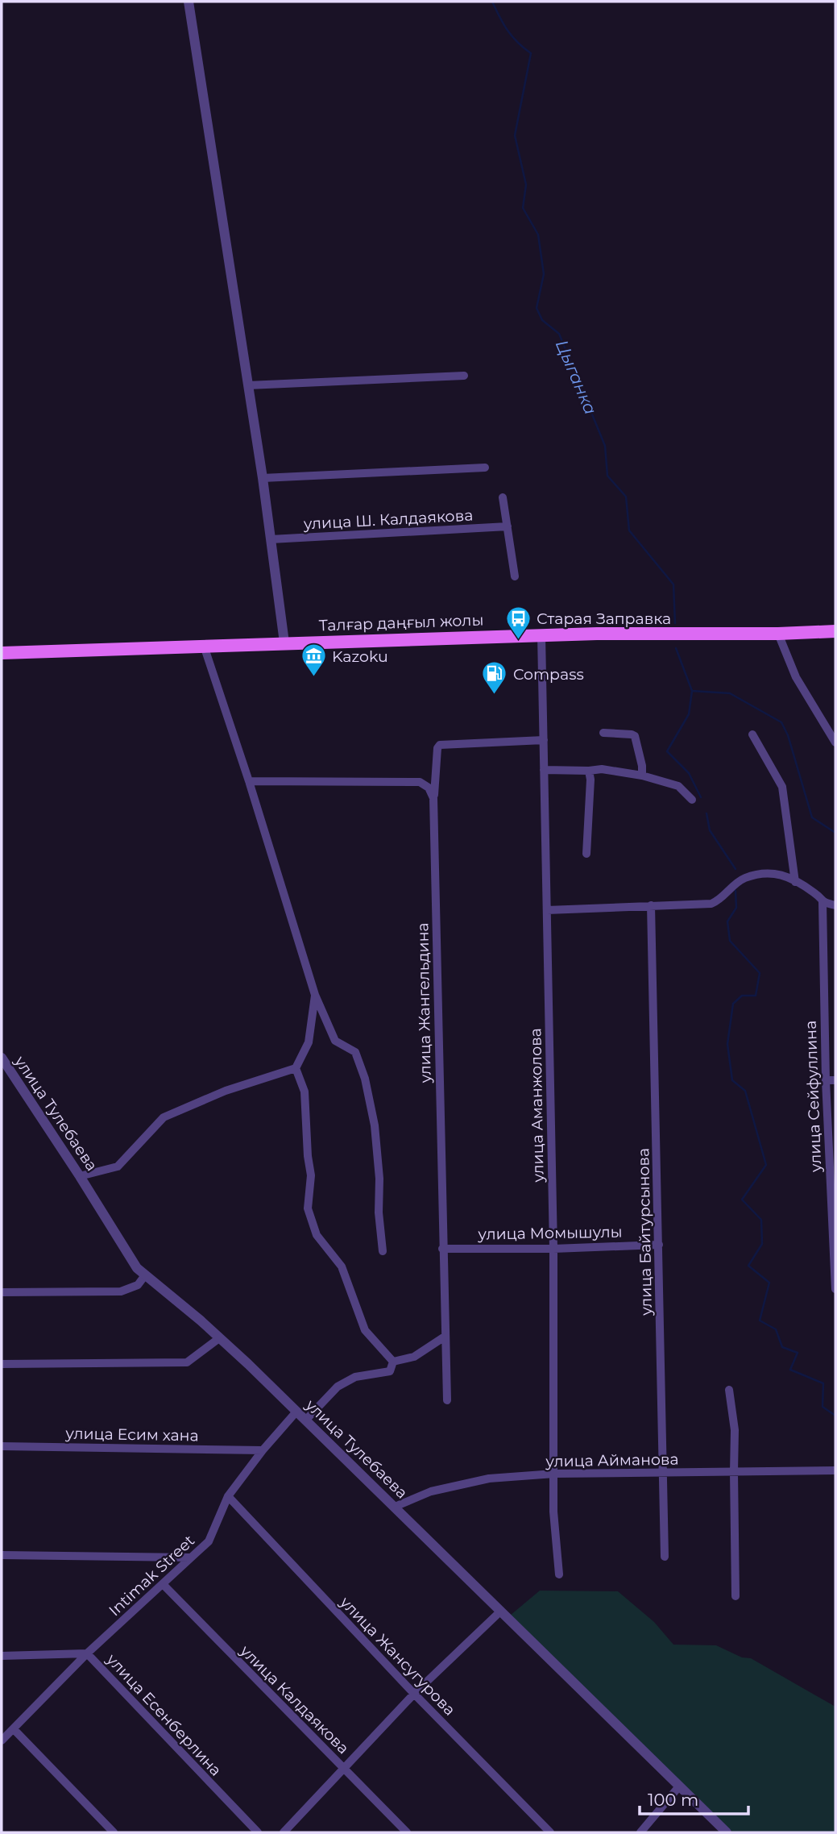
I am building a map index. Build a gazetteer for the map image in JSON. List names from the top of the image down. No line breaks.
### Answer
{"streets":{"main road":["Талғар даңғыл жолы"],"street":["улица Ш. Калдаякова","улица Жангельдина","улица Сейфуллина","улица Аманжолова","улица Тулебаева","улица Байтурсынова","улица Момышулы","улица Есим хана","улица Айманова","Intimak Street","улица Жансугурова","улица Калдаякова","улица Есенберлина"]},"crossings":[["Талғар даңғыл жолы","улица Аманжолова"],["улица Жангельдина","улица Аманжолова"],["улица Жангельдина","улица Момышулы"],["улица Аманжолова","улица Момышулы"],["улица Аманжолова","улица Айманова"],["улица Тулебаева","улица Айманова"],["улица Тулебаева","Intimak Street"],["улица Байтурсынова","улица Момышулы"],["улица Байтурсынова","улица Айманова"],["улица Есим хана","Intimak Street"],["Intimak Street","улица Жансугурова"],["Intimak Street","улица Калдаякова"],["Intimak Street","улица Есенберлина"]],"water":["Цыганка"],"places":{"bus stop":["Старая Заправка"],"museum":["Kazoku"],"fuel station":["Compass"]},"scale_bar":"100 m"}
